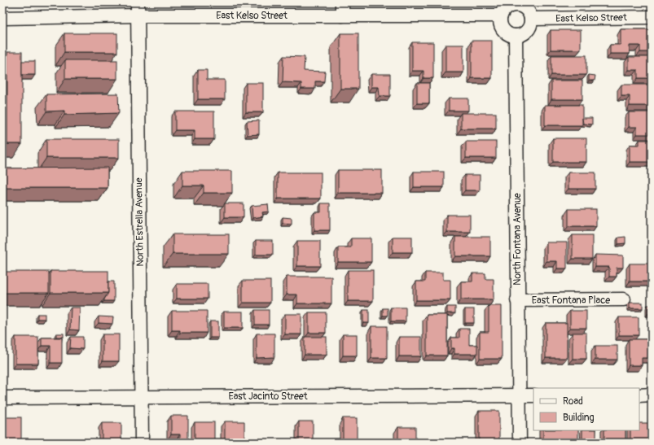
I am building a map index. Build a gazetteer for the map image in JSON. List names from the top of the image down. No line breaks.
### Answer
{"streets":{"street":["East Kelso Street","North Estrella Avenue","North Fontana Avenue","East Fontana Place","East Jacinto Street"]},"crossings":[["East Kelso Street","North Estrella Avenue"],["East Kelso Street","North Fontana Avenue"],["North Estrella Avenue","East Jacinto Street"],["North Fontana Avenue","East Fontana Place"],["North Fontana Avenue","East Jacinto Street"]],"legend":["Road","Building"]}
